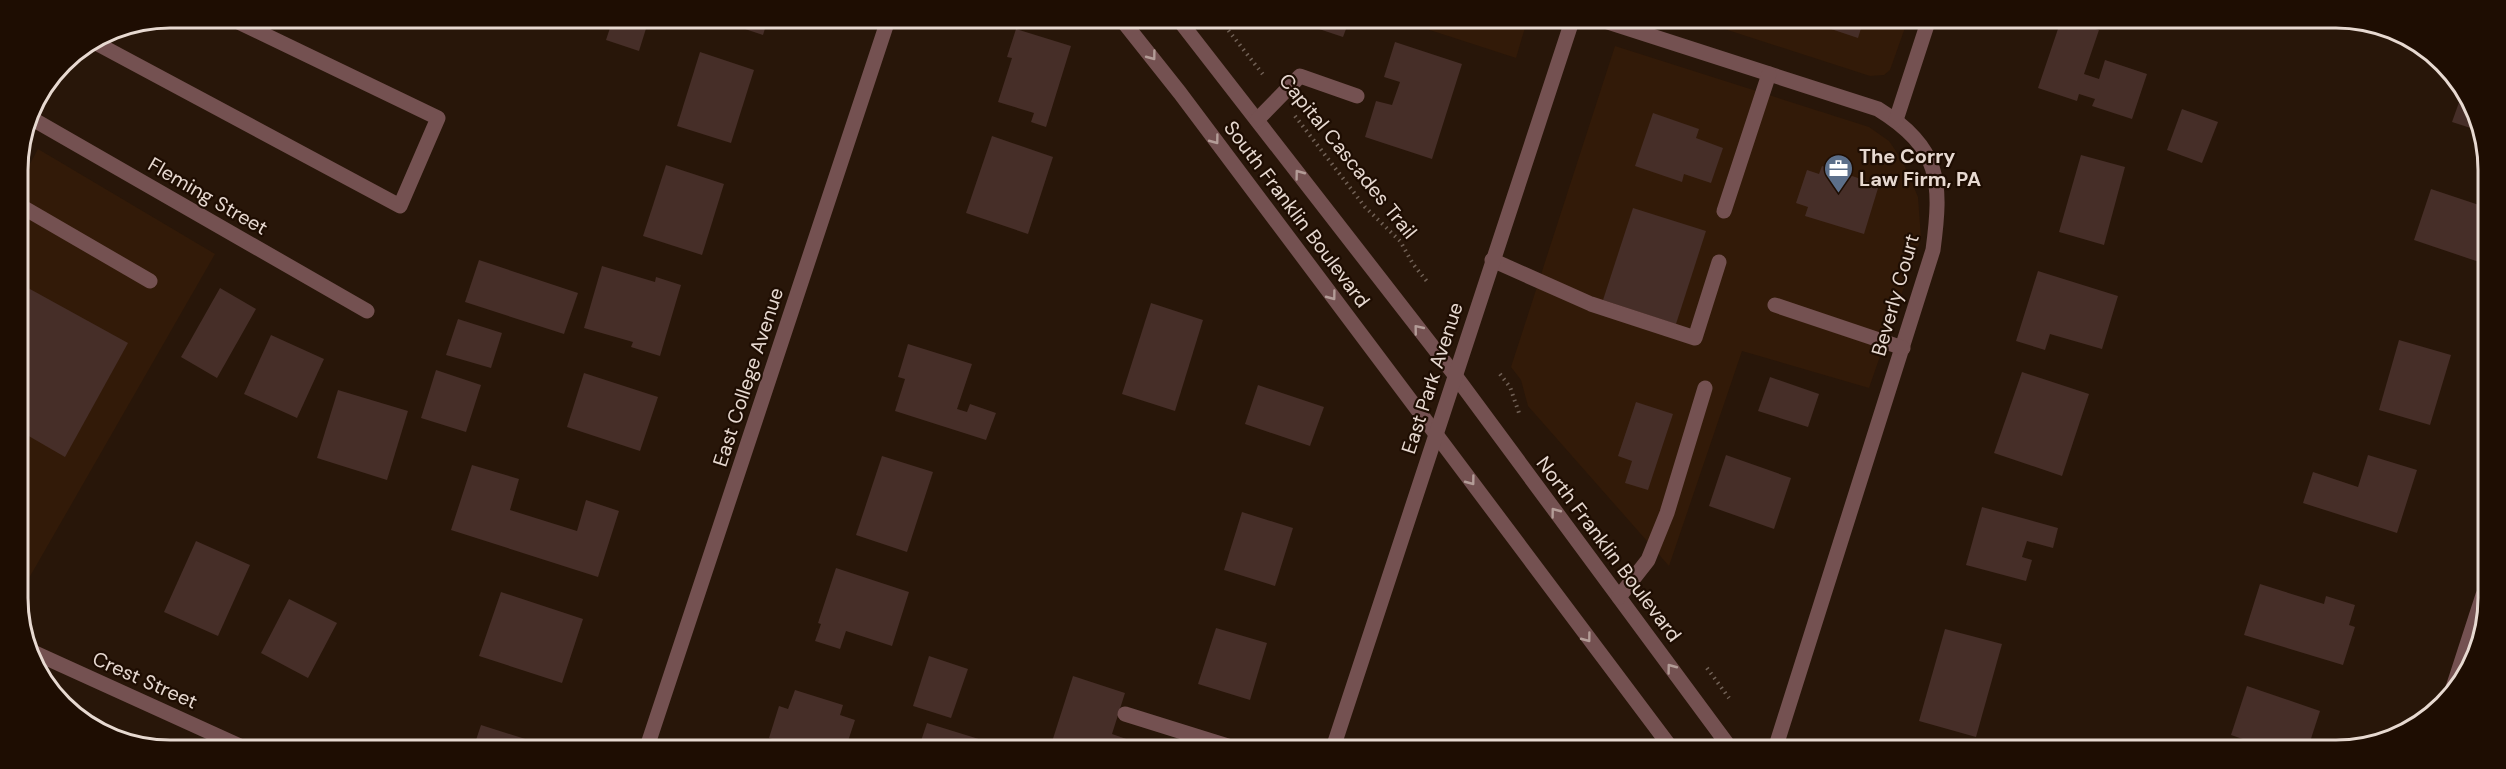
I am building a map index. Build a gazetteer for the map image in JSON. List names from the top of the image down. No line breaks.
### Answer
{"streets":{"street":["Fleming Street","South Franklin Boulevard","Beverly Court","East College Avenue","East Park Avenue","North Franklin Boulevard","Crest Street"],"path":["Capital Cascades Trail"]},"crossings":[["South Franklin Boulevard","East Park Avenue"],["South Franklin Boulevard","North Franklin Boulevard"],["East Park Avenue","North Franklin Boulevard"]],"places":{"office":["The Corry Law Firm, PA"]}}
